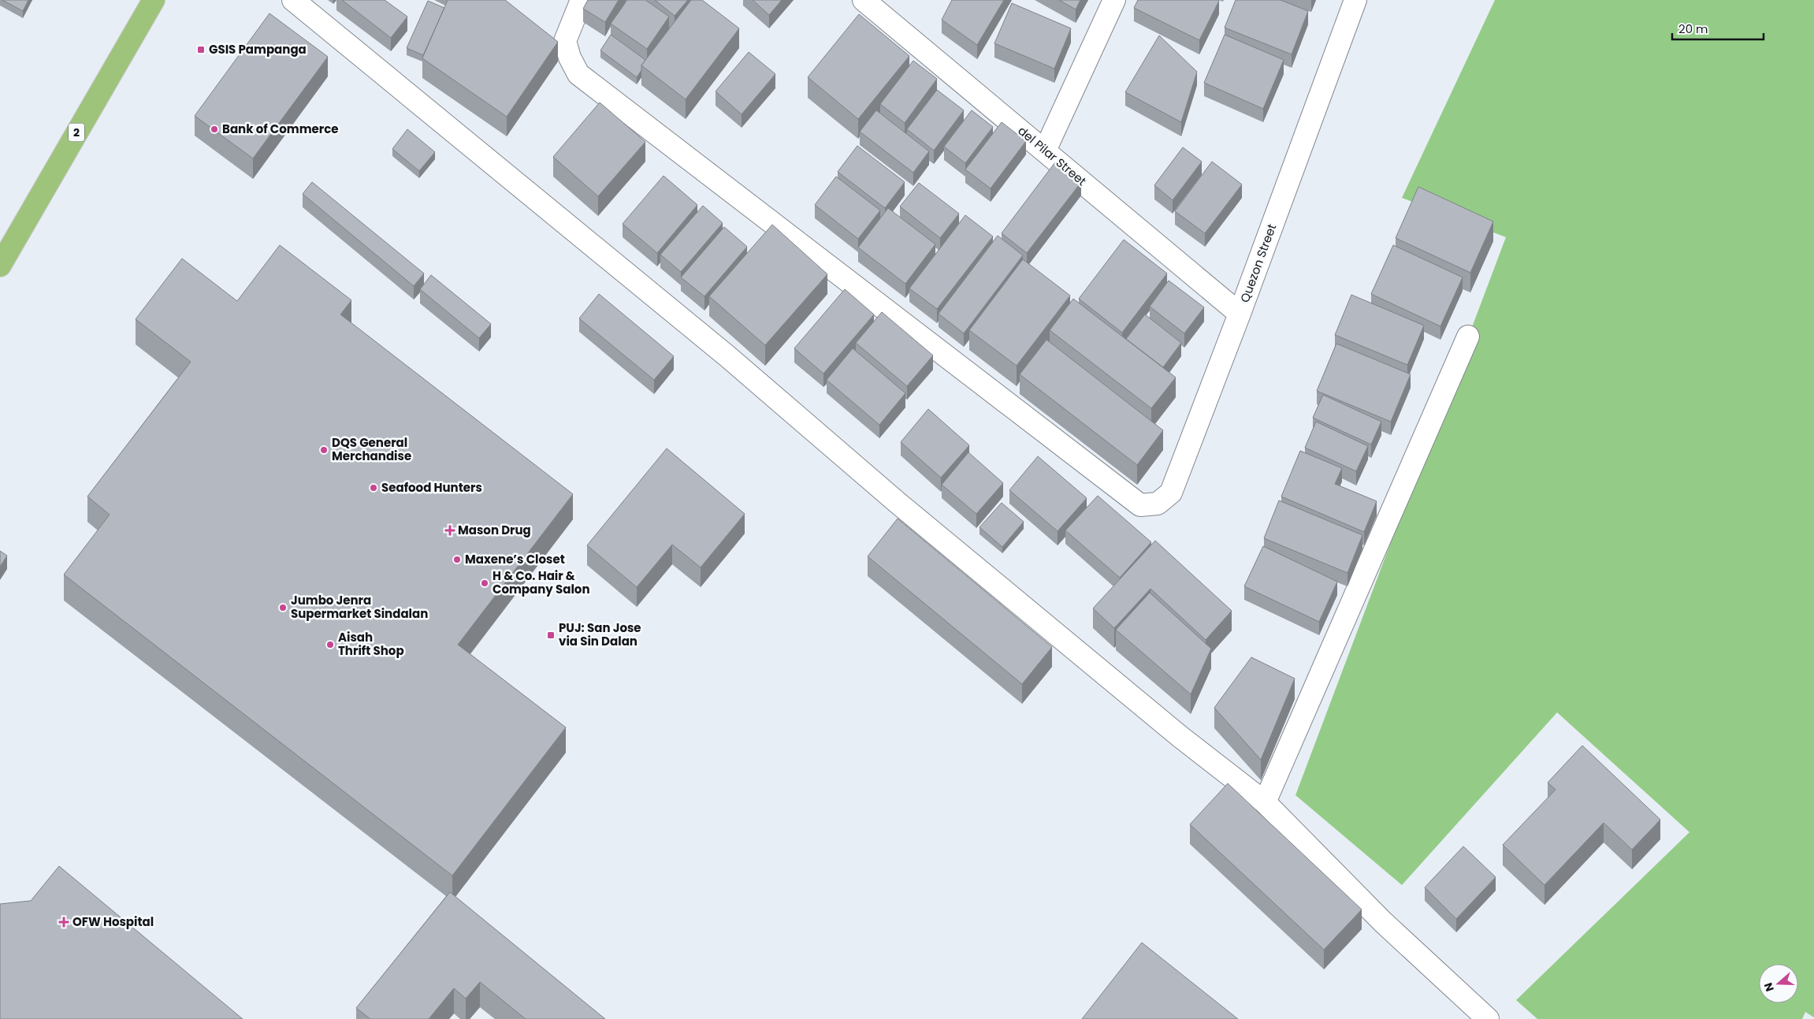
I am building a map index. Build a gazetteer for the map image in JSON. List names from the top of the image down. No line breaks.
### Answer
{"streets":{"highway":["2"],"street":["del Pilar Street","Quezon Street"]},"crossings":[["del Pilar Street","Quezon Street"]],"places":{"transit":["GSIS Pampanga","PUJ: San Jose via Sin Dalan"],"other":["Bank of Commerce","DQS General Merchandise","Seafood Hunters","Maxene’s Closet","H & Co. Hair & Company Salon","Jumbo Jenra Supermarket Sindalan","Aisah Thrift Shop"],"health":["Mason Drug","OFW Hospital"]},"scale_bar":"20 m","north":"left"}
